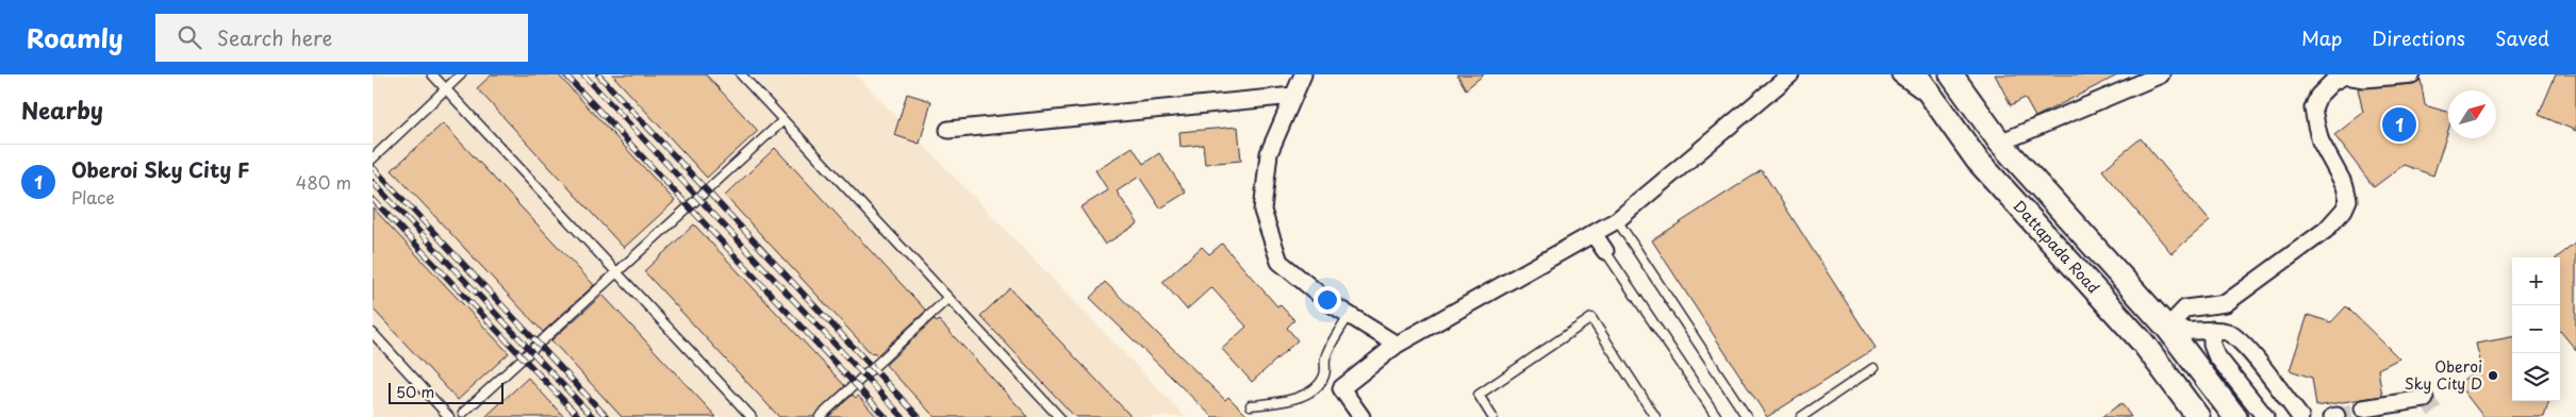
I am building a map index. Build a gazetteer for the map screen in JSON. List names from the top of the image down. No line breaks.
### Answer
{"streets":{"main road":["Dattapada Road"]},"places":["Oberoi Sky City D"],"scale_bar":"50 m","north":"top right","page":{"header":"Roamly","search":"Search here","nav":["Map","Directions","Saved"],"heading":"Nearby","pins":"1","list":[{"mark":"1","name":"Oberoi Sky City F","note":"Place","value":"480 m"}],"map_buttons":["+","−"],"scale":"50 m"}}
